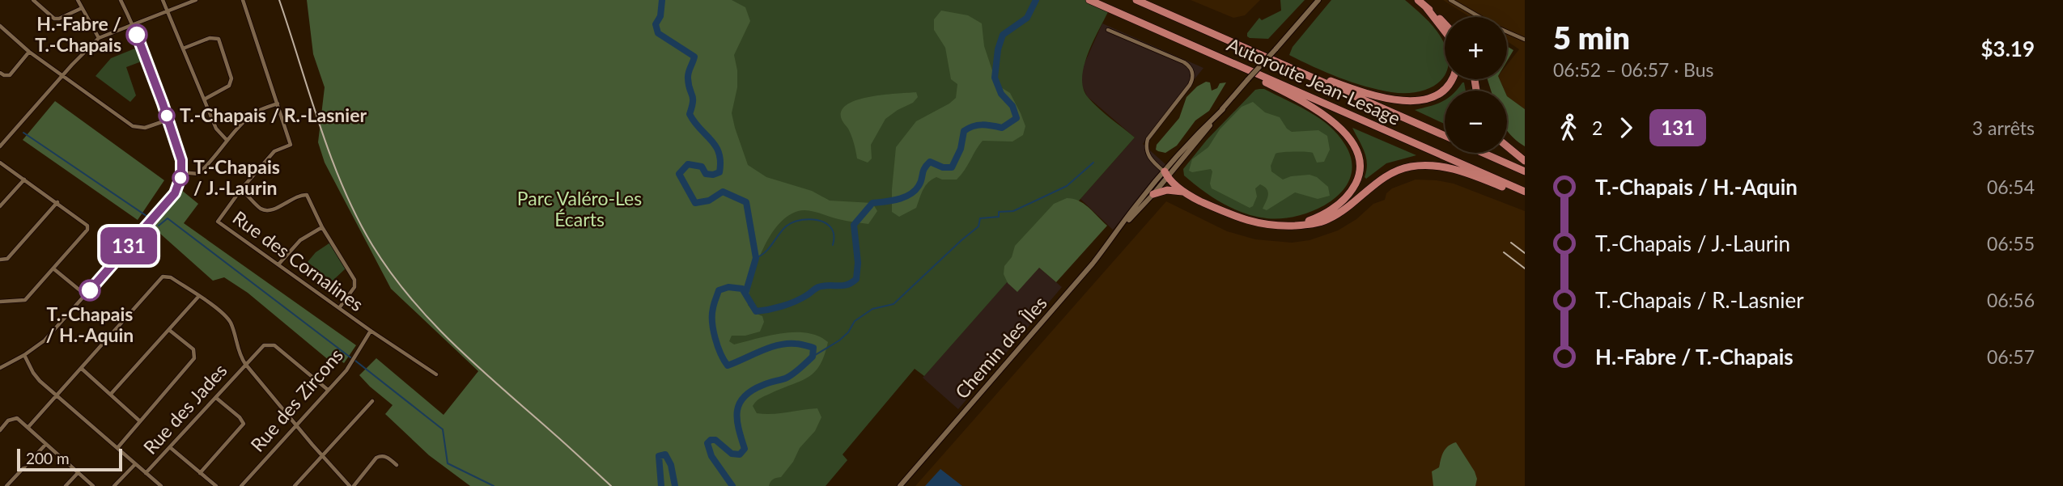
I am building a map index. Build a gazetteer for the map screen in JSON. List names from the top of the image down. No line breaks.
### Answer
{"streets":{"highway":["Autoroute Jean-Lesage"],"main road":["Chemin des Îles"],"street":["Rue des Cornalines","Rue des Zircons","Rue des Jades"]},"crossings":[["Rue des Cornalines","Rue des Zircons"],["Rue des Zircons","Rue des Jades"]],"parks":["Parc Valéro-Les Écarts"],"places":["H.-Fabre / T.-Chapais","T.-Chapais / R.-Lasnier","T.-Chapais / J.-Laurin","T.-Chapais / H.-Aquin"],"lines":["bus line 131"],"scale_bar":"200 m","page":{"on_map":"131","heading":["5 min","06:52 – 06:57 · Bus","$3.19"],"map_buttons":["+","−"],"legs":["2","131","3 arrêts"],"list":[{"name":"T.-Chapais / H.-Aquin","value":"06:54"},{"name":"T.-Chapais / J.-Laurin","value":"06:55"},{"name":"T.-Chapais / R.-Lasnier","value":"06:56"},{"name":"H.-Fabre / T.-Chapais","value":"06:57"}],"scale":"200 m"}}
